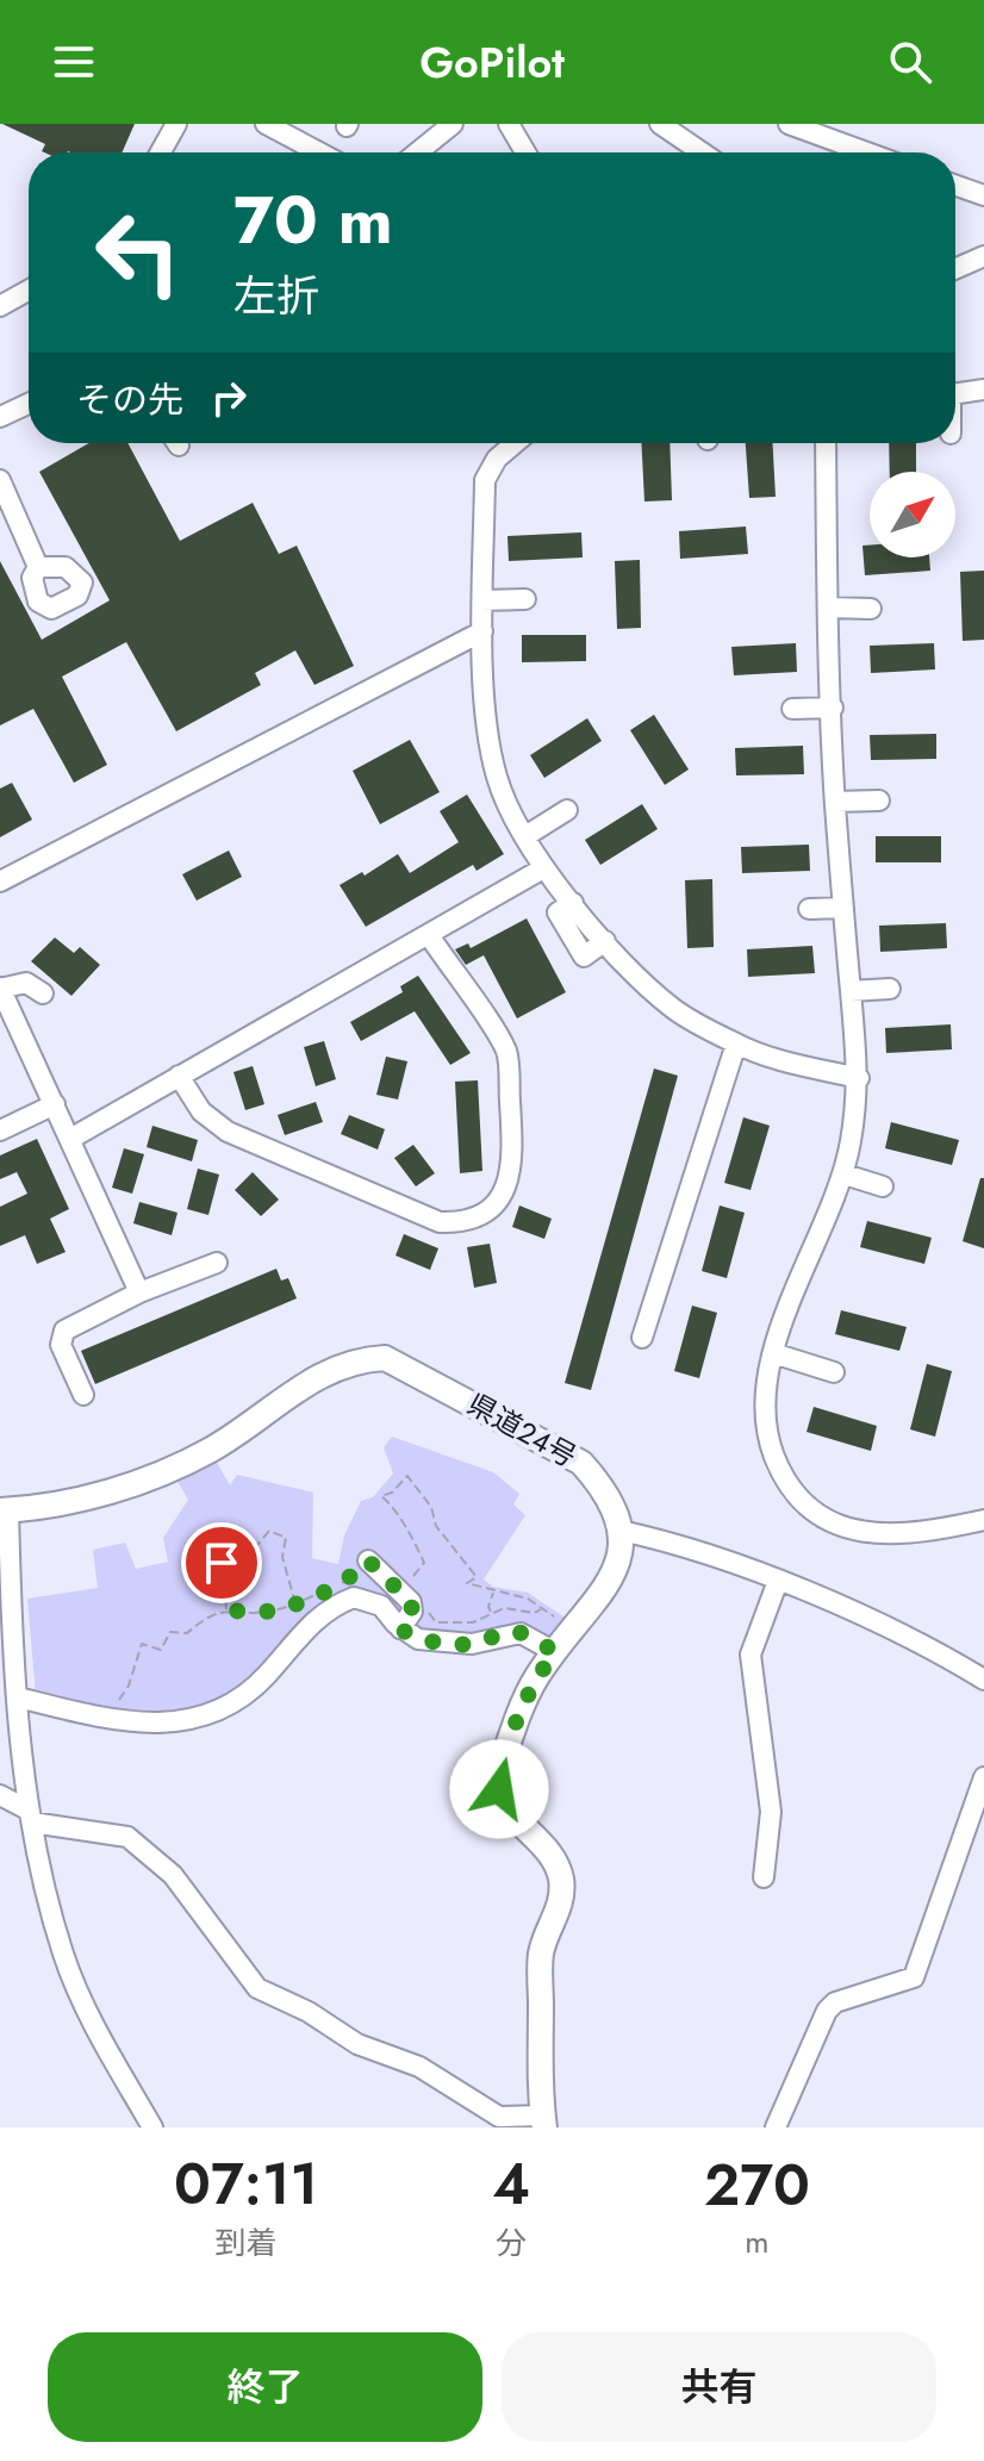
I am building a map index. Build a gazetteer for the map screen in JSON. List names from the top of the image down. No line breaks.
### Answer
{"streets":{"main road":["県道24号"]},"north":"top right","page":{"header":"GoPilot","turn":["70 m","左折"],"then":"その先","eta":["07:11","到着","4","分","270","m"],"buttons":["終了","共有"]}}
